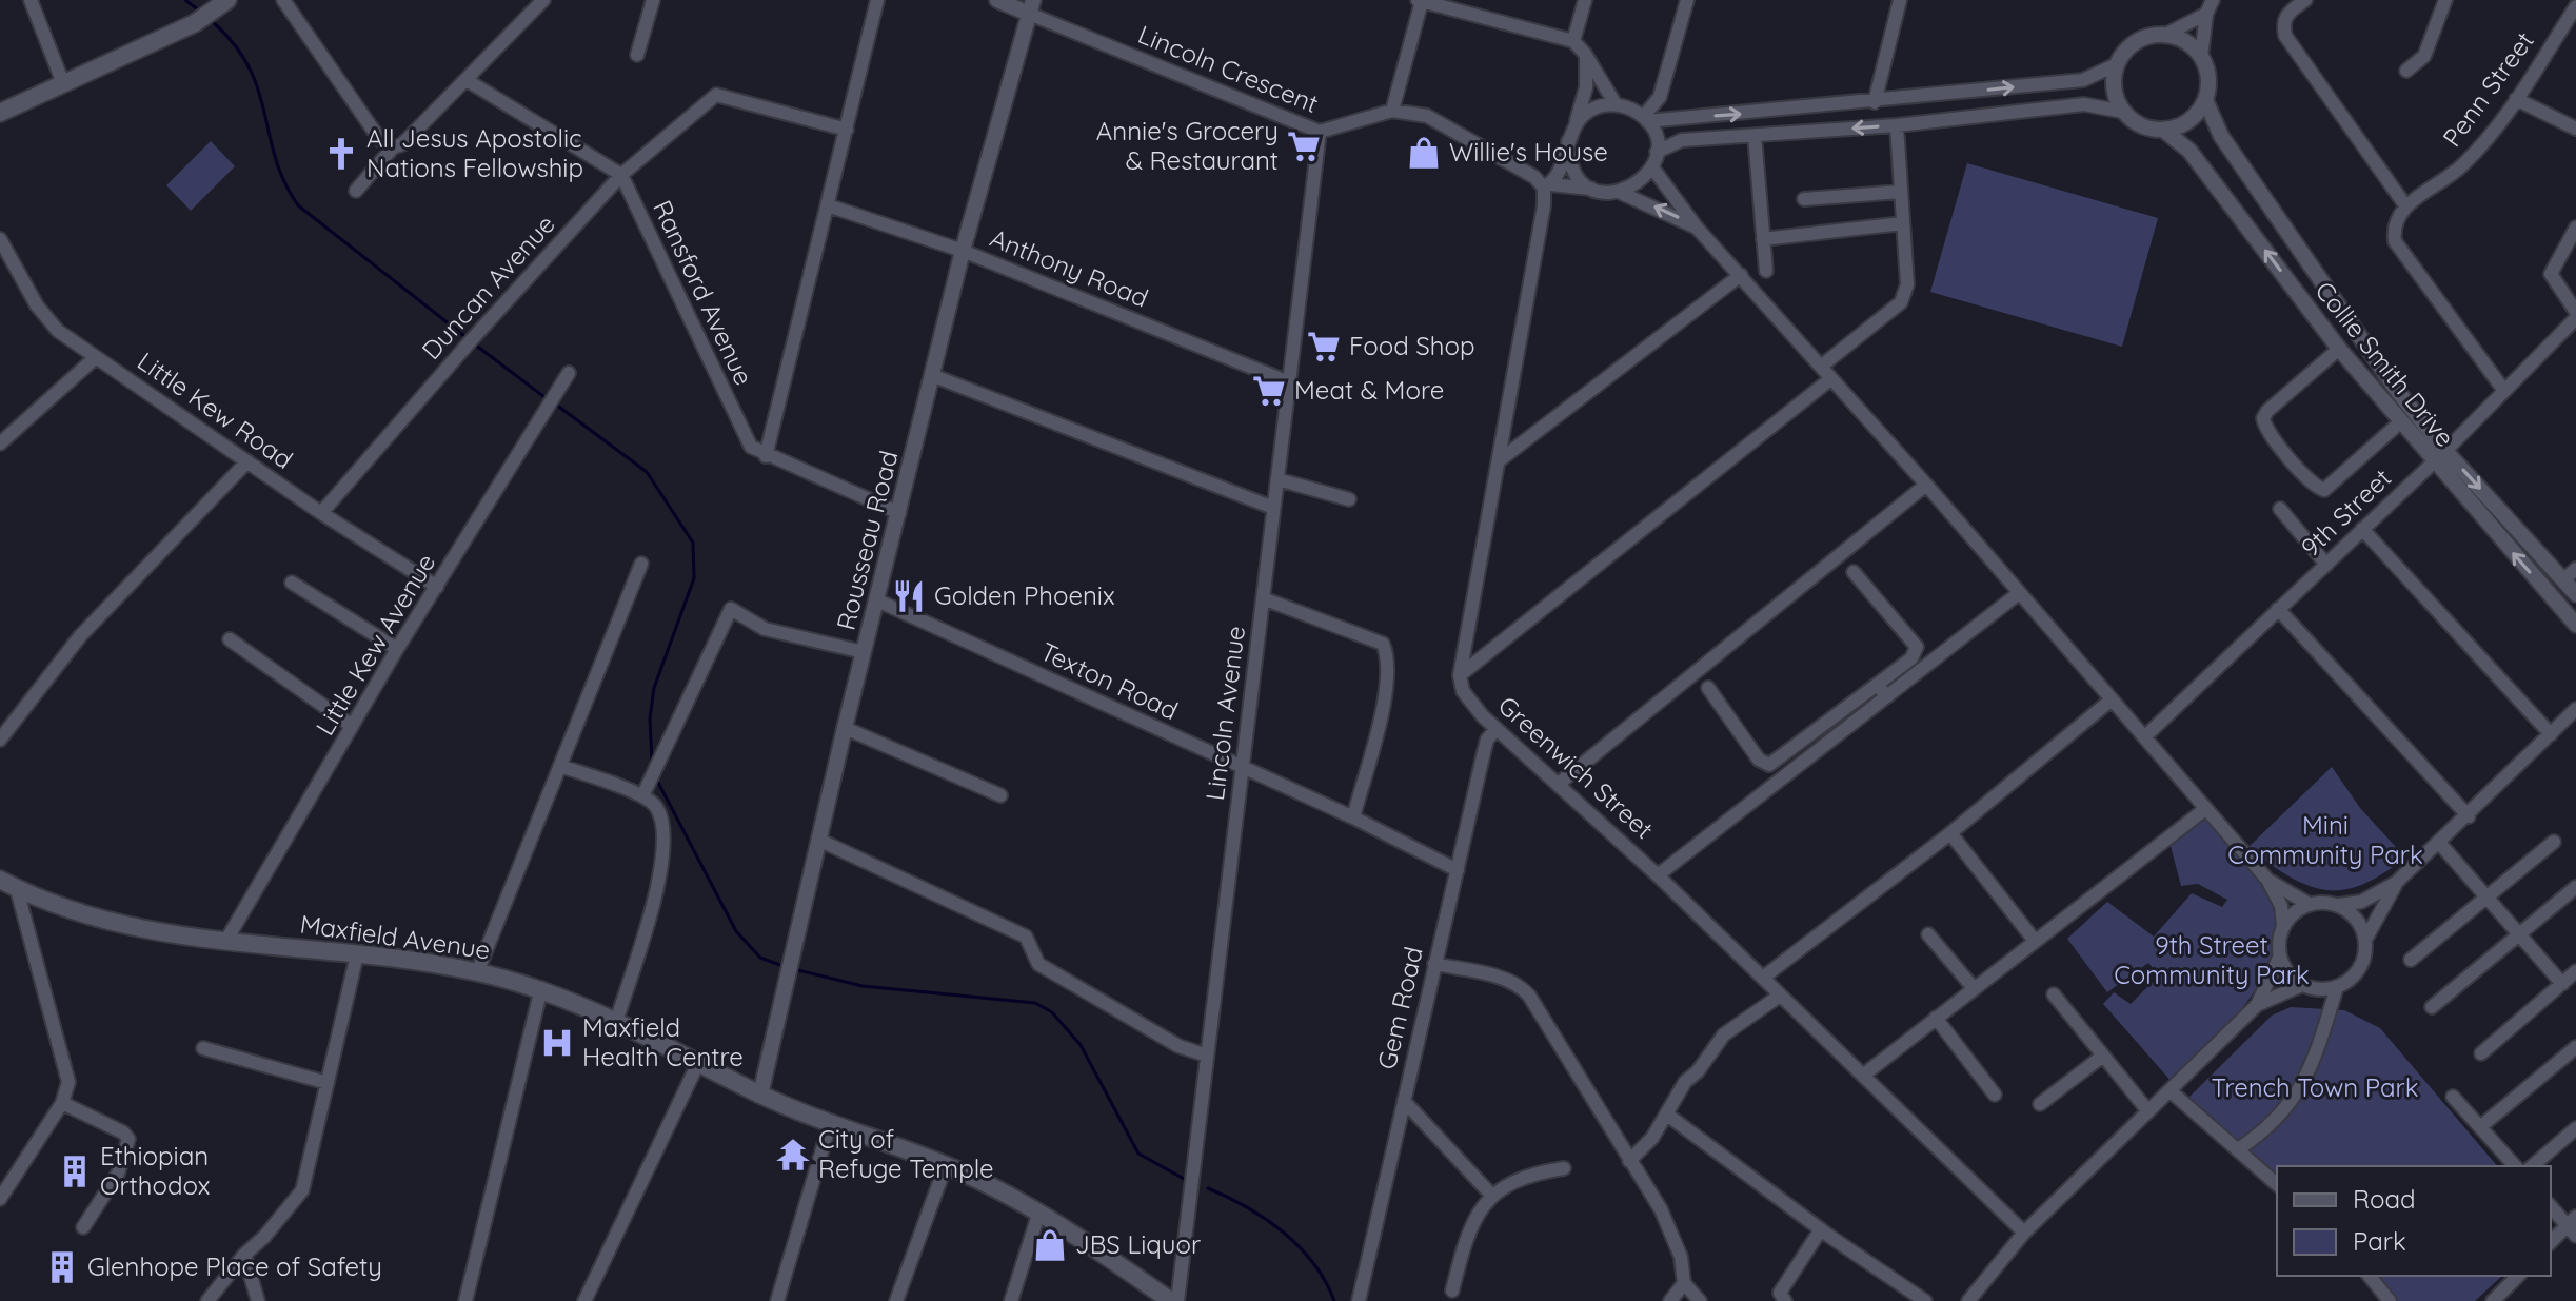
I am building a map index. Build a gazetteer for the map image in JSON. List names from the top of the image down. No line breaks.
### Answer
{"streets":{"main road":["Maxfield Avenue"],"street":["Lincoln Crescent","Penn Street","Anthony Road","Duncan Avenue","Ransford Avenue","Collie Smith Drive","Little Kew Road","9th Street","Rousseau Road","Little Kew Avenue","Texton Road","Lincoln Avenue","Greenwich Street","Gem Road"]},"crossings":[["Lincoln Crescent","Rousseau Road"],["Lincoln Crescent","Lincoln Avenue"],["Anthony Road","Rousseau Road"],["Anthony Road","Lincoln Avenue"],["Duncan Avenue","Ransford Avenue"],["Duncan Avenue","Little Kew Road"],["Ransford Avenue","Rousseau Road"],["Collie Smith Drive","9th Street"],["Little Kew Road","Little Kew Avenue"],["Rousseau Road","Texton Road"],["Rousseau Road","Maxfield Avenue"],["Little Kew Avenue","Maxfield Avenue"],["Texton Road","Lincoln Avenue"],["Texton Road","Gem Road"],["Greenwich Street","Gem Road"]],"parks":["Mini Community Park","9th Street Community Park","Trench Town Park"],"places":{"supermarket":["Annie's Grocery & Restaurant","Food Shop","Meat & More"],"shop":["Willie's House","JBS Liquor"],"church":["All Jesus Apostolic Nations Fellowship"],"restaurant":["Golden Phoenix"],"hospital":["Maxfield Health Centre"],"temple":["City of Refuge Temple"],"building":["Ethiopian Orthodox","Glenhope Place of Safety"]},"legend":["Road","Park"]}
